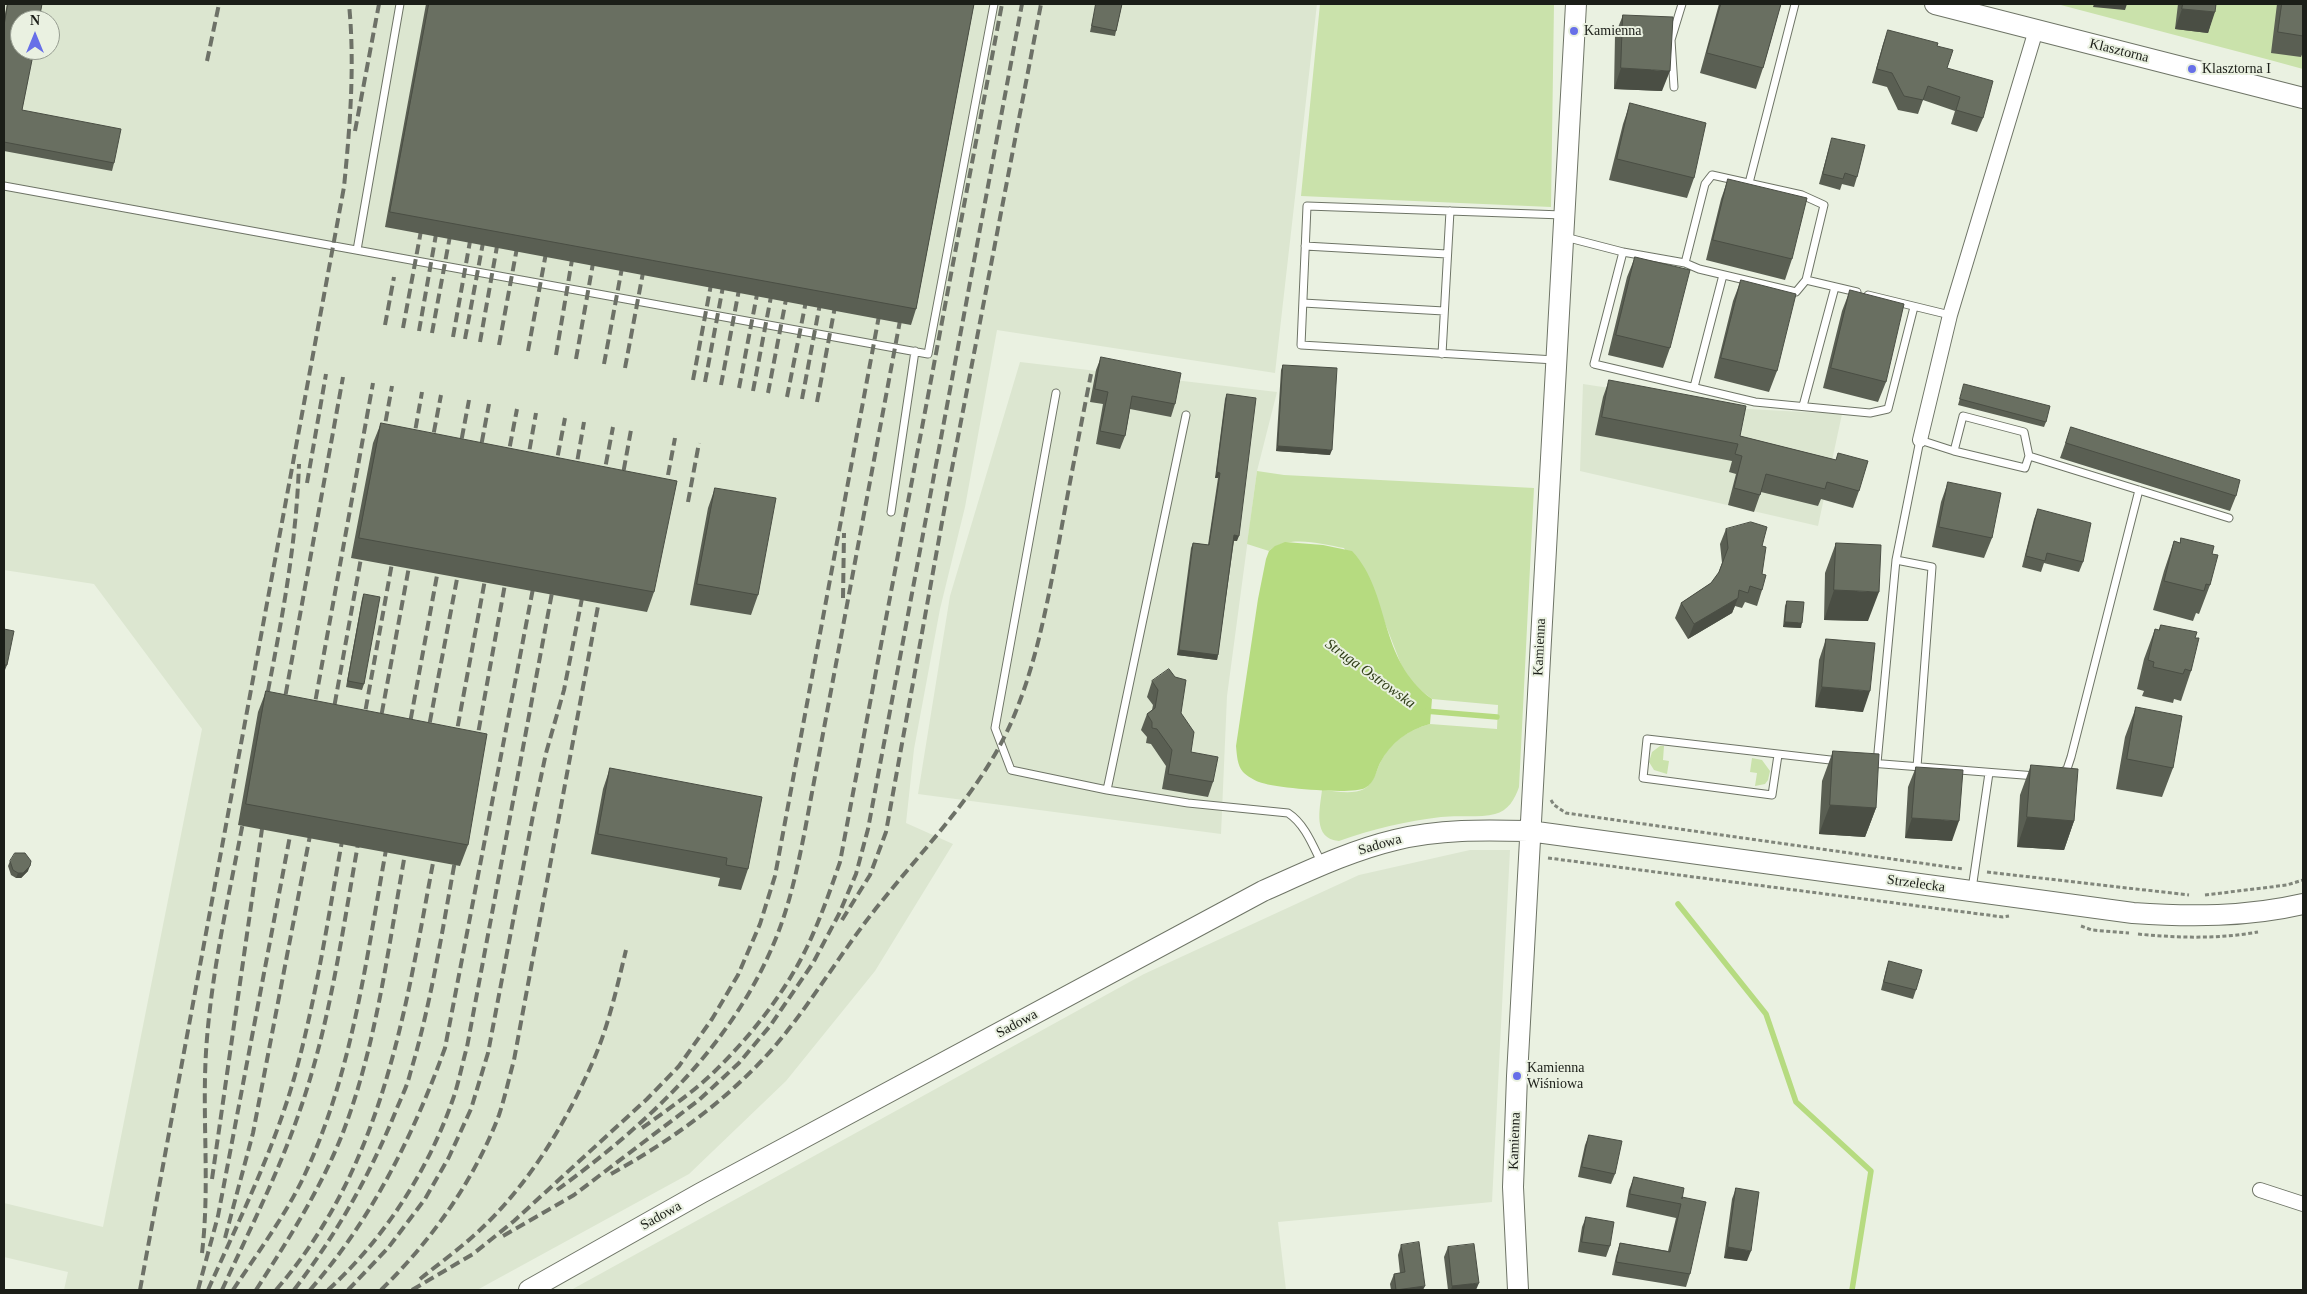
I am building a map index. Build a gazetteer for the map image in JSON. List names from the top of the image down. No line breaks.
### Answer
{"streets":{"street":["Klasztorna","Kamienna","Sadowa","Strzelecka"]},"crossings":[["Kamienna","Sadowa"],["Kamienna","Strzelecka"],["Sadowa","Strzelecka"]],"water":["Struga Ostrowska"],"places":["Kamienna","Klasztorna I","Kamienna Wiśniowa"],"north":"top"}
